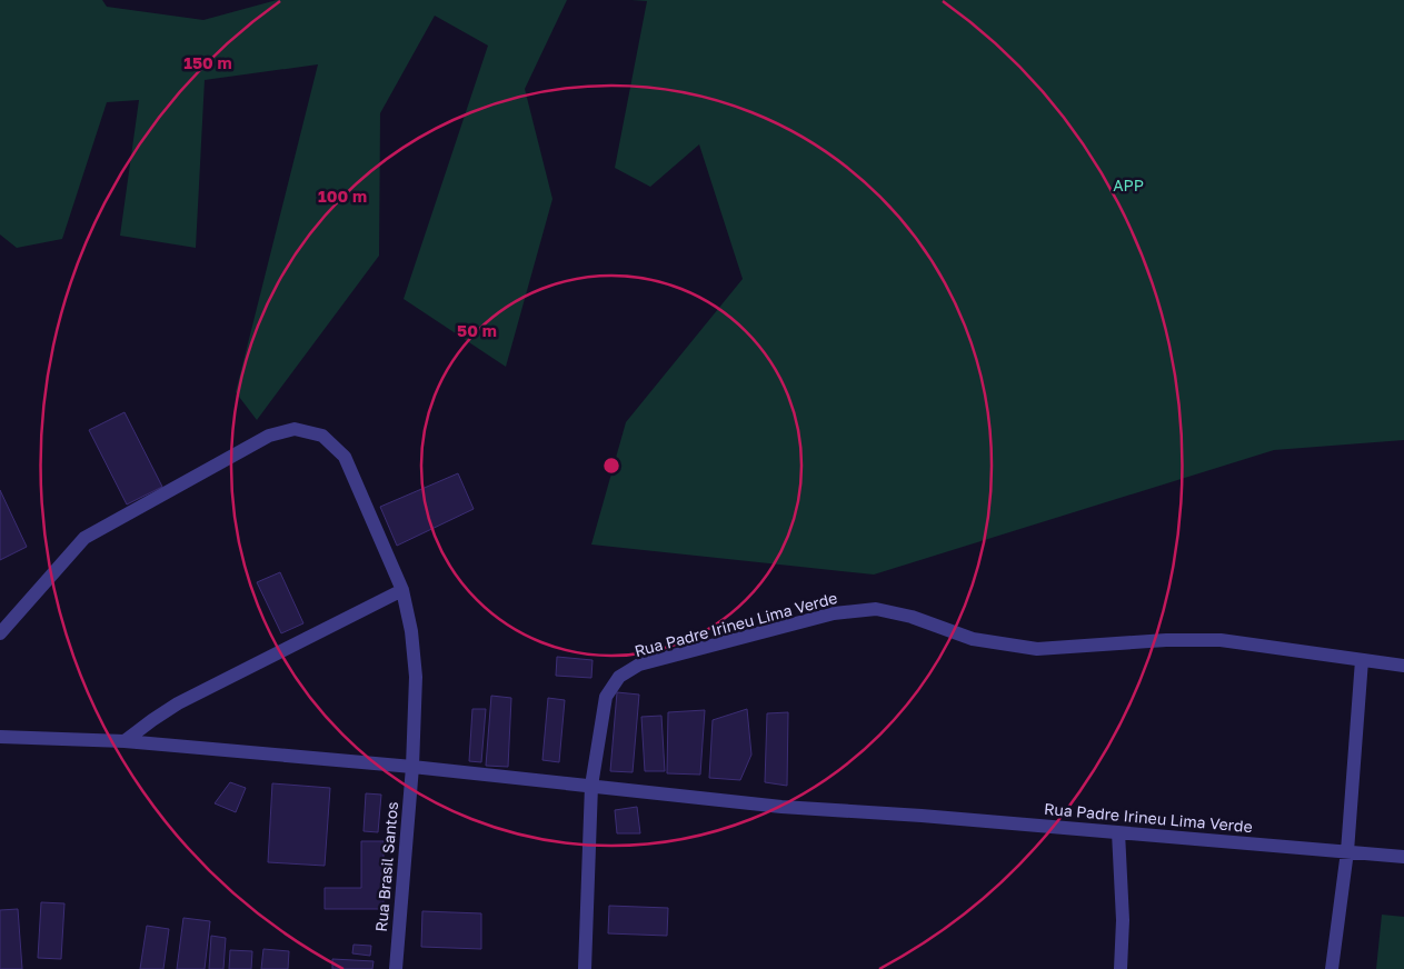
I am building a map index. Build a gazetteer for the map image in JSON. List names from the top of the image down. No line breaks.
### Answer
{"streets":{"street":["Rua Padre Irineu Lima Verde","Rua Brasil Santos"]},"crossings":[["Rua Padre Irineu Lima Verde","Rua Brasil Santos"]],"parks":["APP"],"rings":["150 m","100 m","50 m"]}
